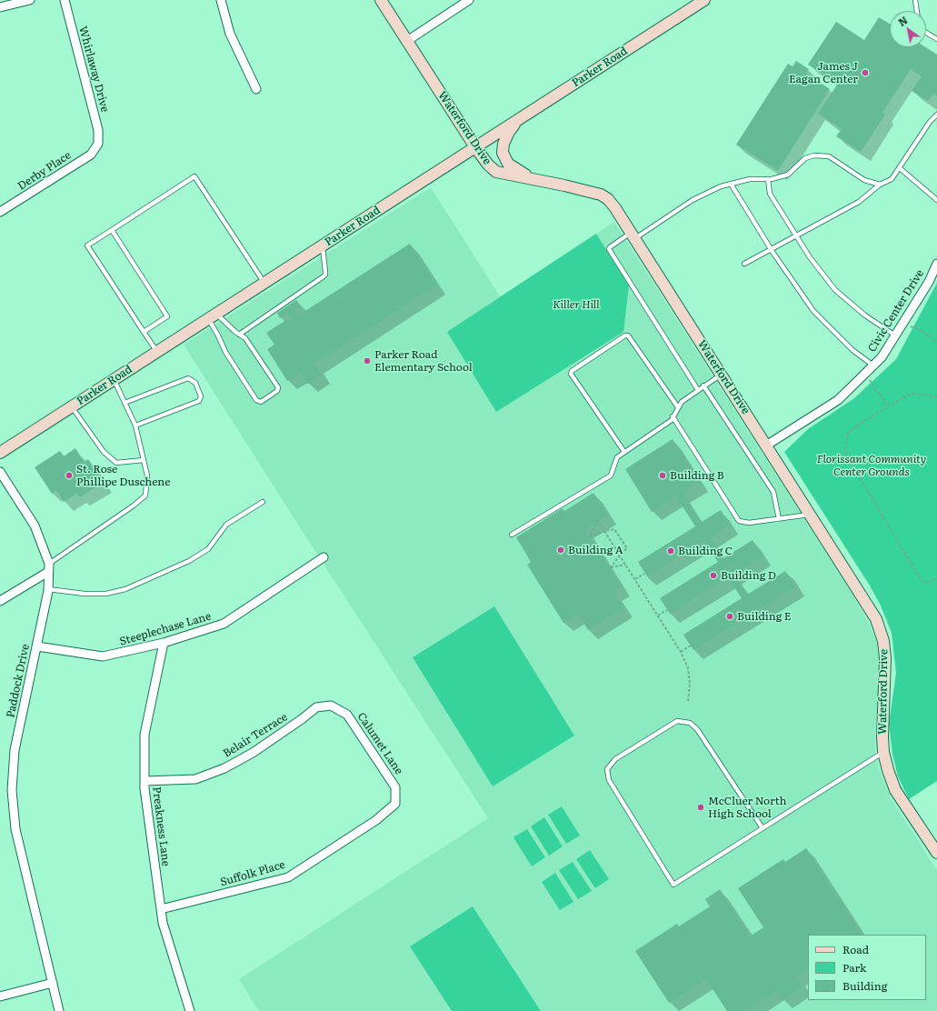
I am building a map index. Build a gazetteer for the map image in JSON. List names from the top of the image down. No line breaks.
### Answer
{"streets":{"street":["Parker Road","Whirlaway Drive","Waterford Drive","Derby Place","Civic Center Drive","Steeplechase Lane","Paddock Drive","Belair Terrace","Calumet Lane","Preakness Lane","Suffolk Place"]},"crossings":[["Parker Road","Waterford Drive"],["Whirlaway Drive","Derby Place"],["Waterford Drive","Civic Center Drive"],["Steeplechase Lane","Paddock Drive"],["Steeplechase Lane","Preakness Lane"],["Belair Terrace","Calumet Lane"],["Belair Terrace","Preakness Lane"],["Calumet Lane","Suffolk Place"],["Preakness Lane","Suffolk Place"]],"parks":["Killer Hill","Florissant Community Center Grounds"],"places":["James J Eagan Center","Parker Road Elementary School","St. Rose Phillipe Duschene","Building B","Building A","Building C","Building D","Building E","McCluer North High School"],"legend":["Road","Park","Building"],"north":"top left"}
